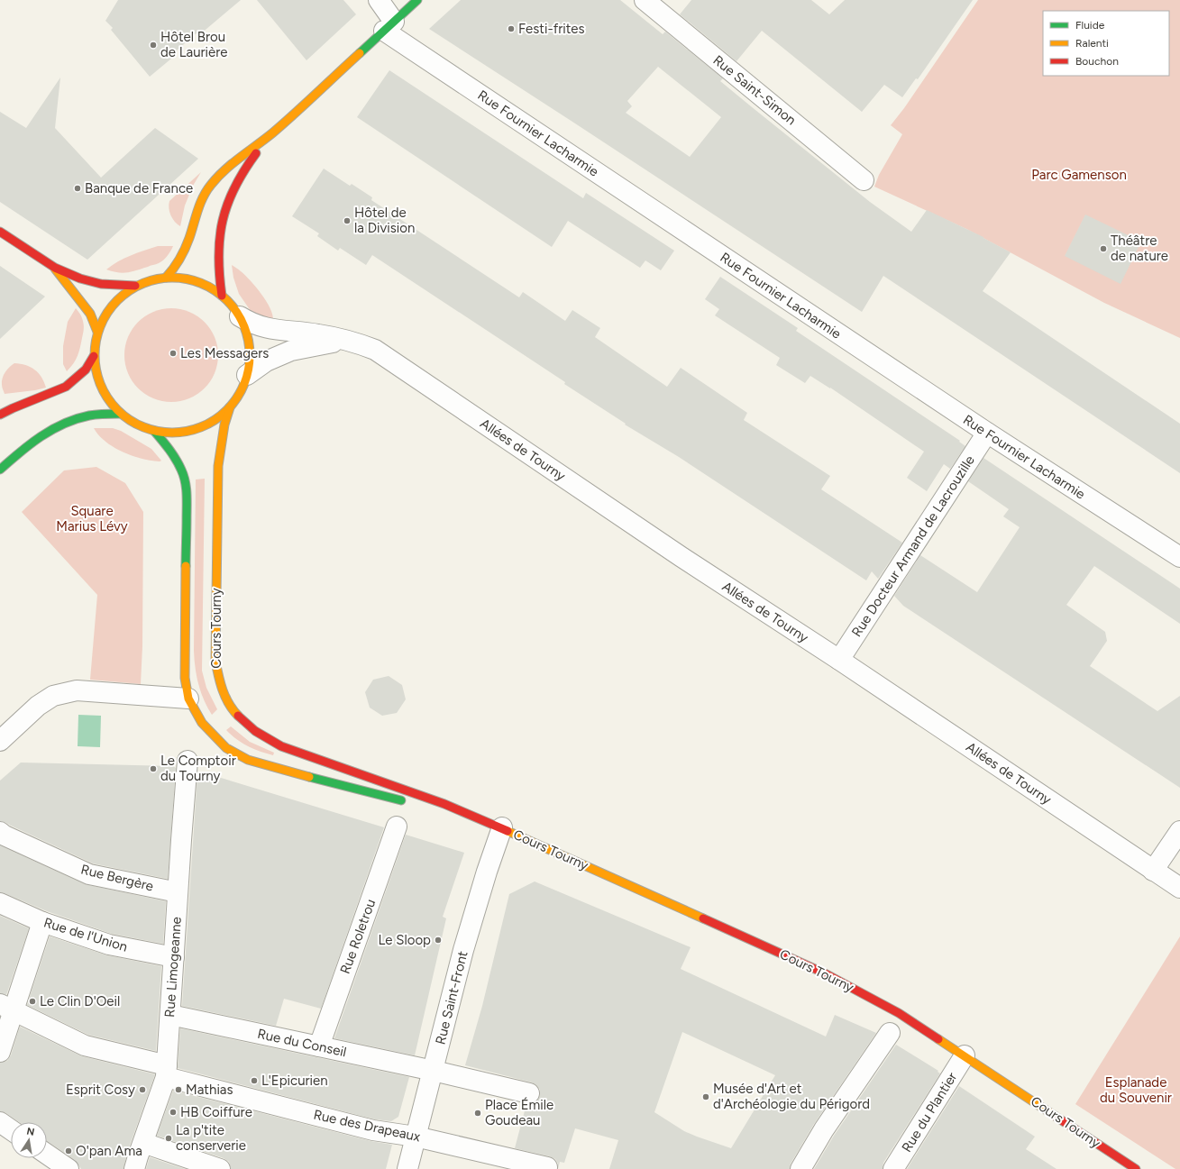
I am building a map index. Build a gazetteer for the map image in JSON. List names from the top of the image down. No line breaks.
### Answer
{"streets":{"main road":["Cours Tourny"],"street":["Rue Saint-Simon","Rue Fournier Lacharmie","Allées de Tourny","Rue Docteur Armand de Lacrouzille","Rue Bergère","Rue de l'Union","Rue Roletrou","Rue Limogeanne","Rue Saint-Front","Rue du Conseil","Rue du Plantier","Rue des Drapeaux"]},"crossings":[["Rue Fournier Lacharmie","Rue Docteur Armand de Lacrouzille"],["Allées de Tourny","Rue Docteur Armand de Lacrouzille"],["Cours Tourny","Rue Saint-Front"],["Cours Tourny","Rue du Plantier"],["Rue Bergère","Rue Limogeanne"],["Rue de l'Union","Rue Limogeanne"],["Rue Roletrou","Rue du Conseil"],["Rue Limogeanne","Rue du Conseil"],["Rue Limogeanne","Rue des Drapeaux"],["Rue Saint-Front","Rue du Conseil"],["Rue Saint-Front","Rue des Drapeaux"]],"parks":["Parc Gamenson","Square Marius Lévy","Esplanade du Souvenir"],"places":["Festi-frites","Hôtel Brou de Laurière","Banque de France","Hôtel de la Division","Théâtre de nature","Les Messagers","Le Comptoir du Tourny","Le Sloop","Le Clin D'Oeil","L'Epicurien","Esprit Cosy","Mathias","Musée d'Art et d'Archéologie du Périgord","HB Coiffure","Place Émile Goudeau","La p'tite conserverie","O'pan Ama"],"legend":["Fluide","Ralenti","Bouchon"],"north":"top"}
